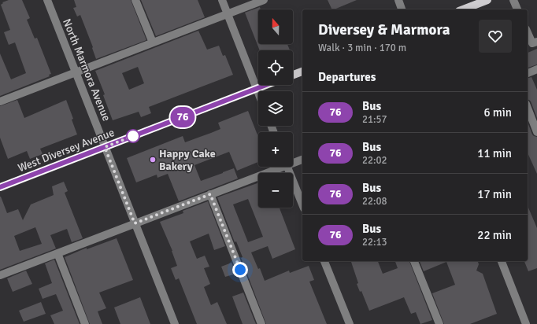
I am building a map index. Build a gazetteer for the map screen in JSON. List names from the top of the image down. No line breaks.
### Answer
{"streets":{"main road":["West Diversey Avenue"],"street":["North Marmora Avenue"]},"crossings":[["North Marmora Avenue","West Diversey Avenue"]],"places":["Happy Cake Bakery"],"lines":["bus line 76"],"north":"top","page":{"on_map":"76","map_buttons":["+","−"],"heading":[["Diversey & Marmora","Walk · 3 min · 170 m"],"Departures"],"list":[{"mark":"76","name":"Bus","note":"21:57","value":"6 min"},{"mark":"76","name":"Bus","note":"22:02","value":"11 min"},{"mark":"76","name":"Bus","note":"22:08","value":"17 min"},{"mark":"76","name":"Bus","note":"22:13","value":"22 min"}]}}
